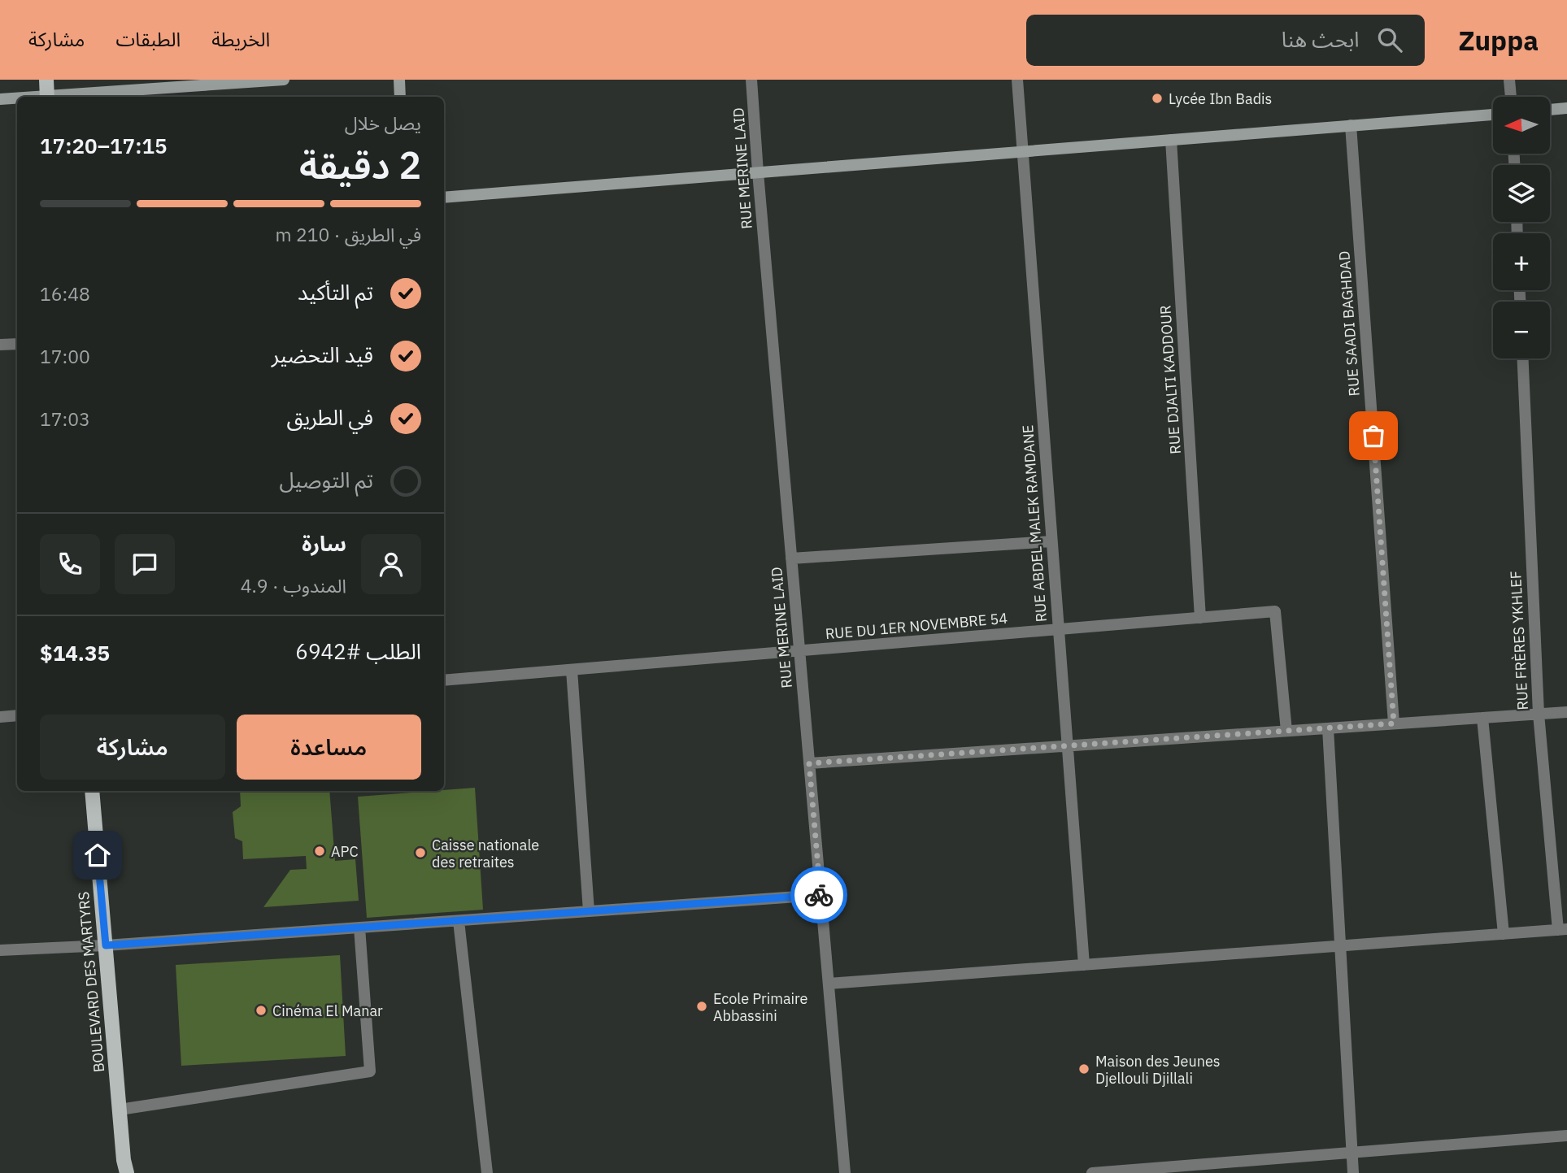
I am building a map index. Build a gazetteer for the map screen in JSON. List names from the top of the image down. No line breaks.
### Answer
{"streets":{"main road":["BOULEVARD DES MARTYRS"],"street":["RUE MERINE LAID","RUE SAADI BAGHDAD","RUE DJALTI KADDOUR","RUE ABDEL MALEK RAMDANE","RUE DU 1ER NOVEMBRE 54","RUE FRÈRES YKHLEF"]},"crossings":[["RUE MERINE LAID","RUE DU 1ER NOVEMBRE 54"],["RUE DJALTI KADDOUR","RUE DU 1ER NOVEMBRE 54"],["RUE ABDEL MALEK RAMDANE","RUE DU 1ER NOVEMBRE 54"]],"places":["Lycée Ibn Badis","APC","Caisse nationale des retraites","Ecole Primaire Abbassini","Cinéma El Manar","Maison des Jeunes Djellouli Djillali"],"north":"left","page":{"header":"Zuppa","search":"ابحث هنا","nav":["الخريطة","الطبقات","مشاركة"],"map_buttons":["+","−"],"heading":["2 دقيقة","يصل خلال","17:15–17:20"],"panel":["سارة","المندوب · 4.9","الطلب #6942","$14.35"],"bar":"في الطريق · 210 m","list":[["تم التأكيد","16:48"],["قيد التحضير","17:00"],["في الطريق","17:03"],"تم التوصيل"],"buttons":["مساعدة","مشاركة"]}}
